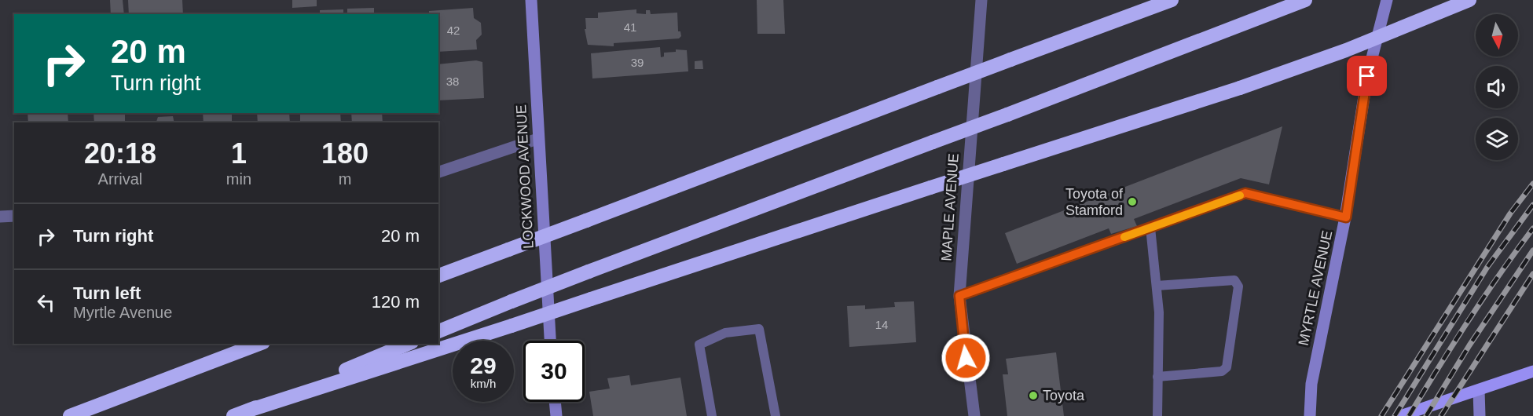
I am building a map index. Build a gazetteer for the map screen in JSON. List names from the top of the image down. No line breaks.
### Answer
{"streets":{"street":["LOCKWOOD AVENUE","MAPLE AVENUE","MYRTLE AVENUE"]},"places":["Toyota of Stamford","Toyota"],"house_numbers":["41","42","39","38","14"],"north":"bottom","page":{"turn":["20 m","Turn right"],"eta":["20:18","Arrival","1","min","180","m"],"list":[{"name":"Turn right","value":"20 m"},{"name":"Turn left","note":"Myrtle Avenue","value":"120 m"}],"speed":"29 km/h","limit":"30"}}
